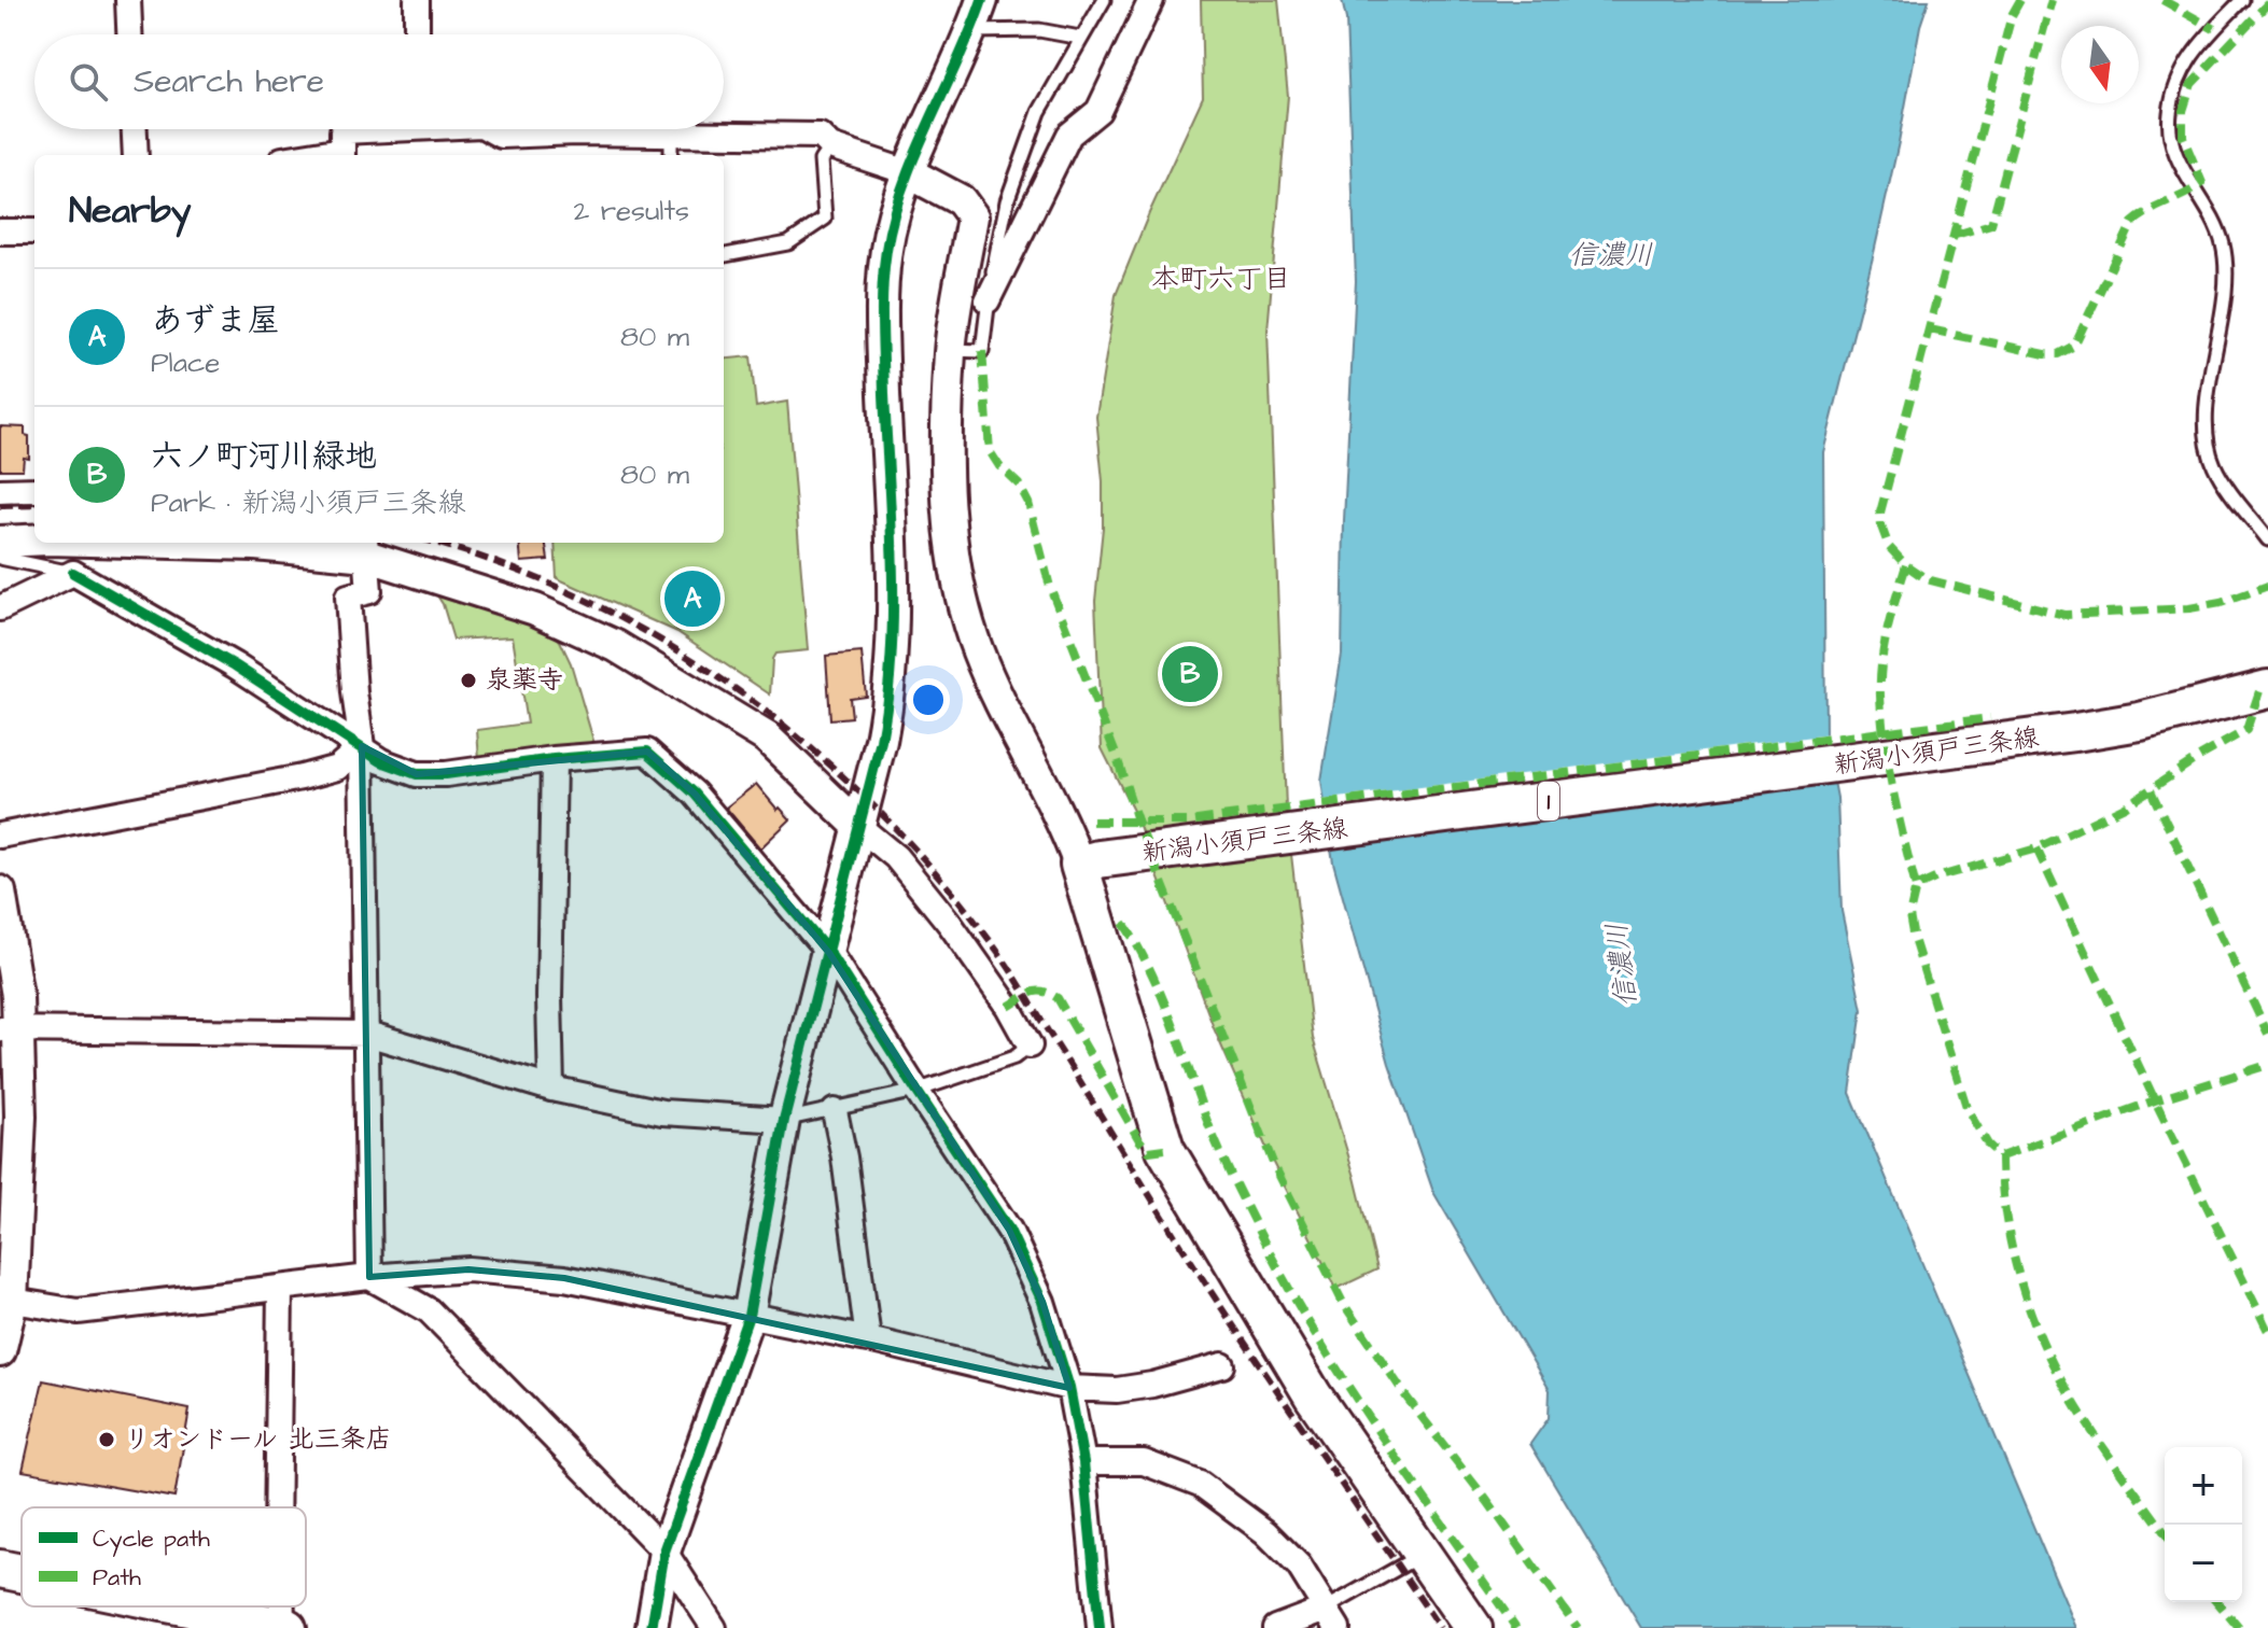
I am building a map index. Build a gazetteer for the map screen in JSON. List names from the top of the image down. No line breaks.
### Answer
{"streets":{"main road":["新潟小須戸三条線","1"]},"districts":["本町六丁目"],"water":["信濃川"],"places":["泉薬寺","リオンドール 北三条店"],"legend":["Cycle path","Path"],"north":"bottom","page":{"search":"Search here","heading":["Nearby","2 results"],"list":[{"mark":"A","name":"あずま屋","note":"Place","value":"80 m"},{"mark":"B","name":"六ノ町河川緑地","note":"Park · 新潟小須戸三条線","value":"80 m"}],"pins":["A","B"],"map_buttons":["+","−"]}}
